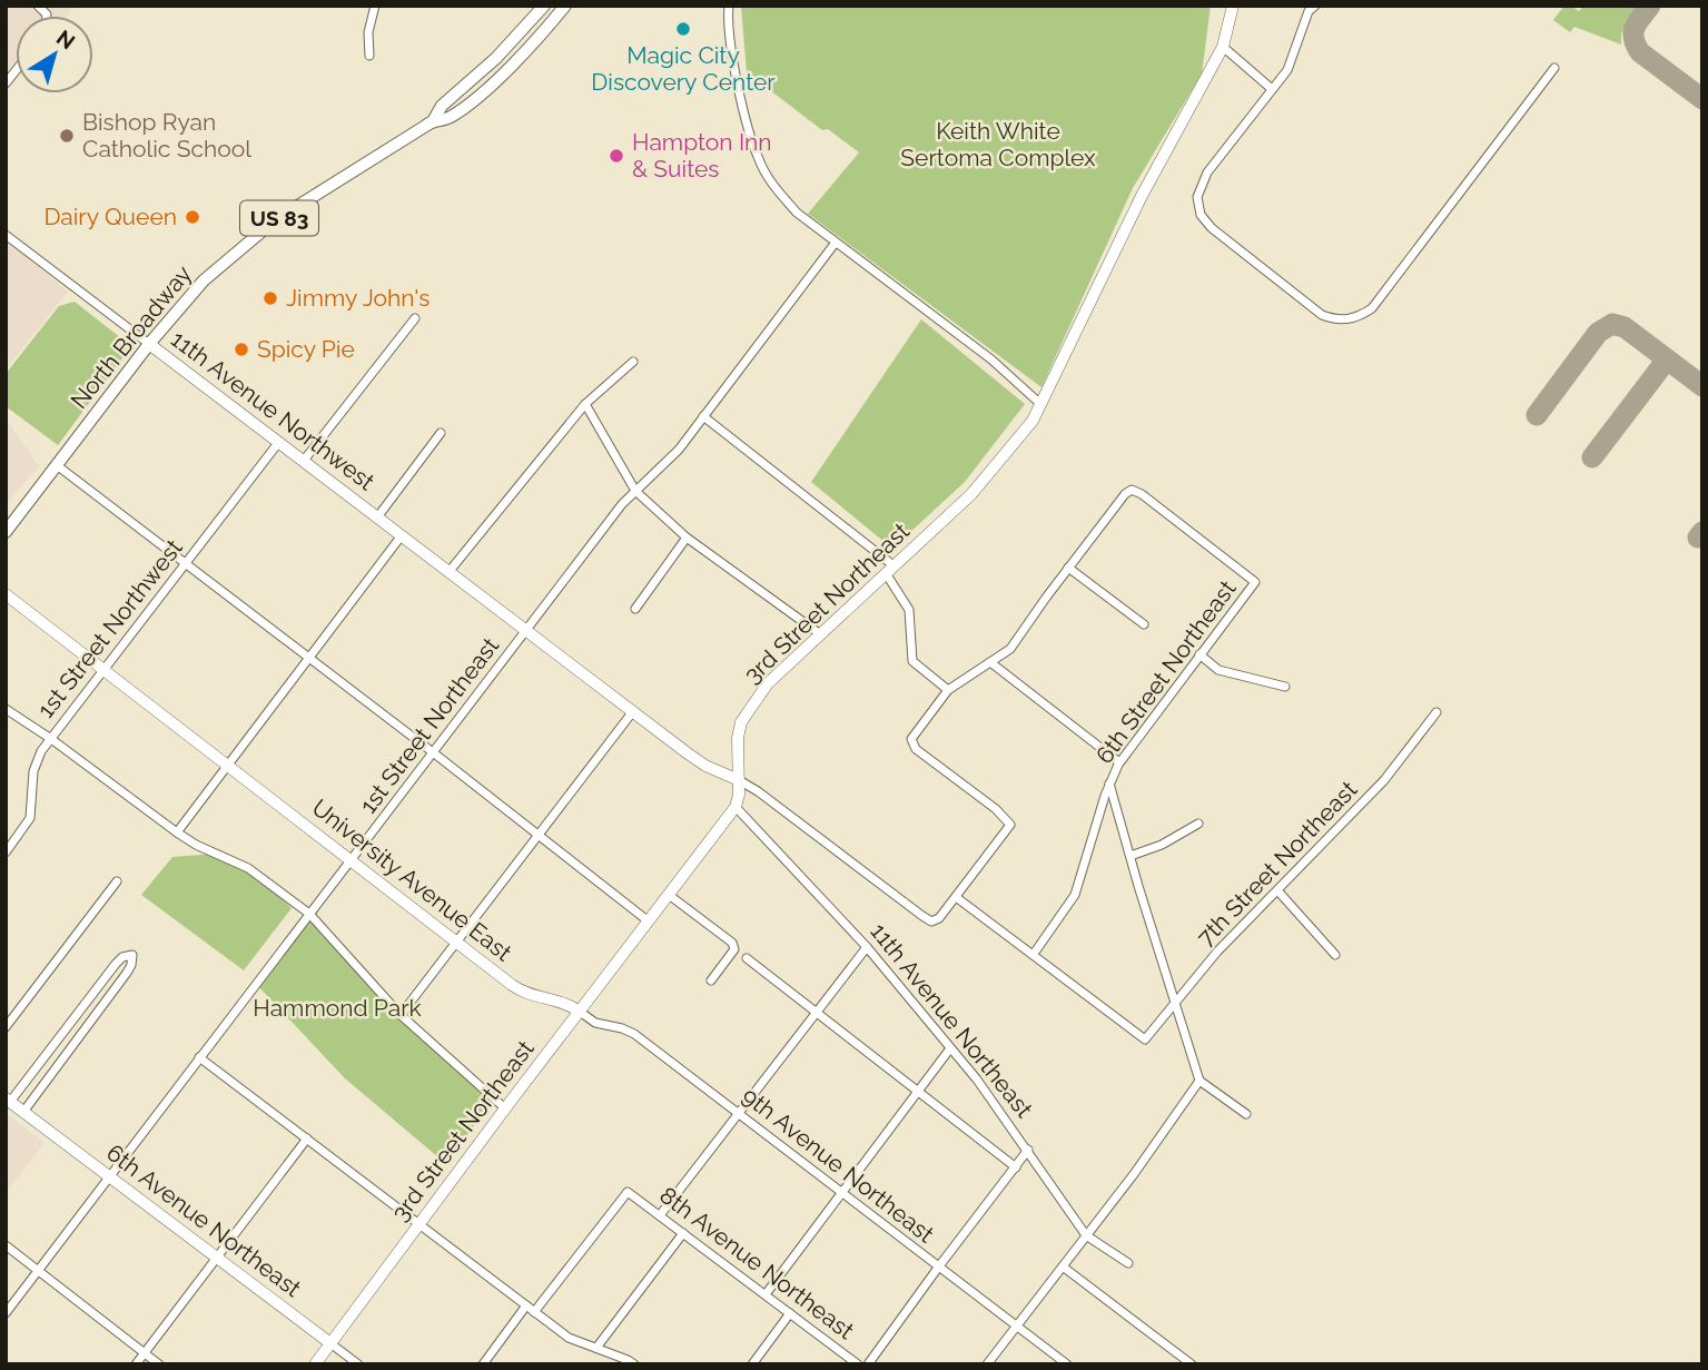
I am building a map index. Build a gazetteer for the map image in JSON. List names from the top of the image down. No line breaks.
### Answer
{"streets":{"main road":["US 83","North Broadway"],"street":["11th Avenue Northwest","3rd Street Northeast","1st Street Northwest","6th Street Northeast","1st Street Northeast","7th Street Northeast","University Avenue East","11th Avenue Northeast","9th Avenue Northeast","6th Avenue Northeast","8th Avenue Northeast"]},"crossings":[["North Broadway","11th Avenue Northwest"],["11th Avenue Northwest","1st Street Northwest"],["3rd Street Northeast","University Avenue East"],["3rd Street Northeast","11th Avenue Northeast"],["3rd Street Northeast","9th Avenue Northeast"],["3rd Street Northeast","6th Avenue Northeast"],["1st Street Northwest","University Avenue East"],["6th Street Northeast","7th Street Northeast"],["1st Street Northeast","University Avenue East"],["1st Street Northeast","6th Avenue Northeast"],["University Avenue East","9th Avenue Northeast"]],"parks":["Keith White Sertoma Complex","Hammond Park"],"places":["Magic City Discovery Center","Bishop Ryan Catholic School","Hampton Inn & Suites","Dairy Queen","Jimmy John's","Spicy Pie"],"north":"top right"}
